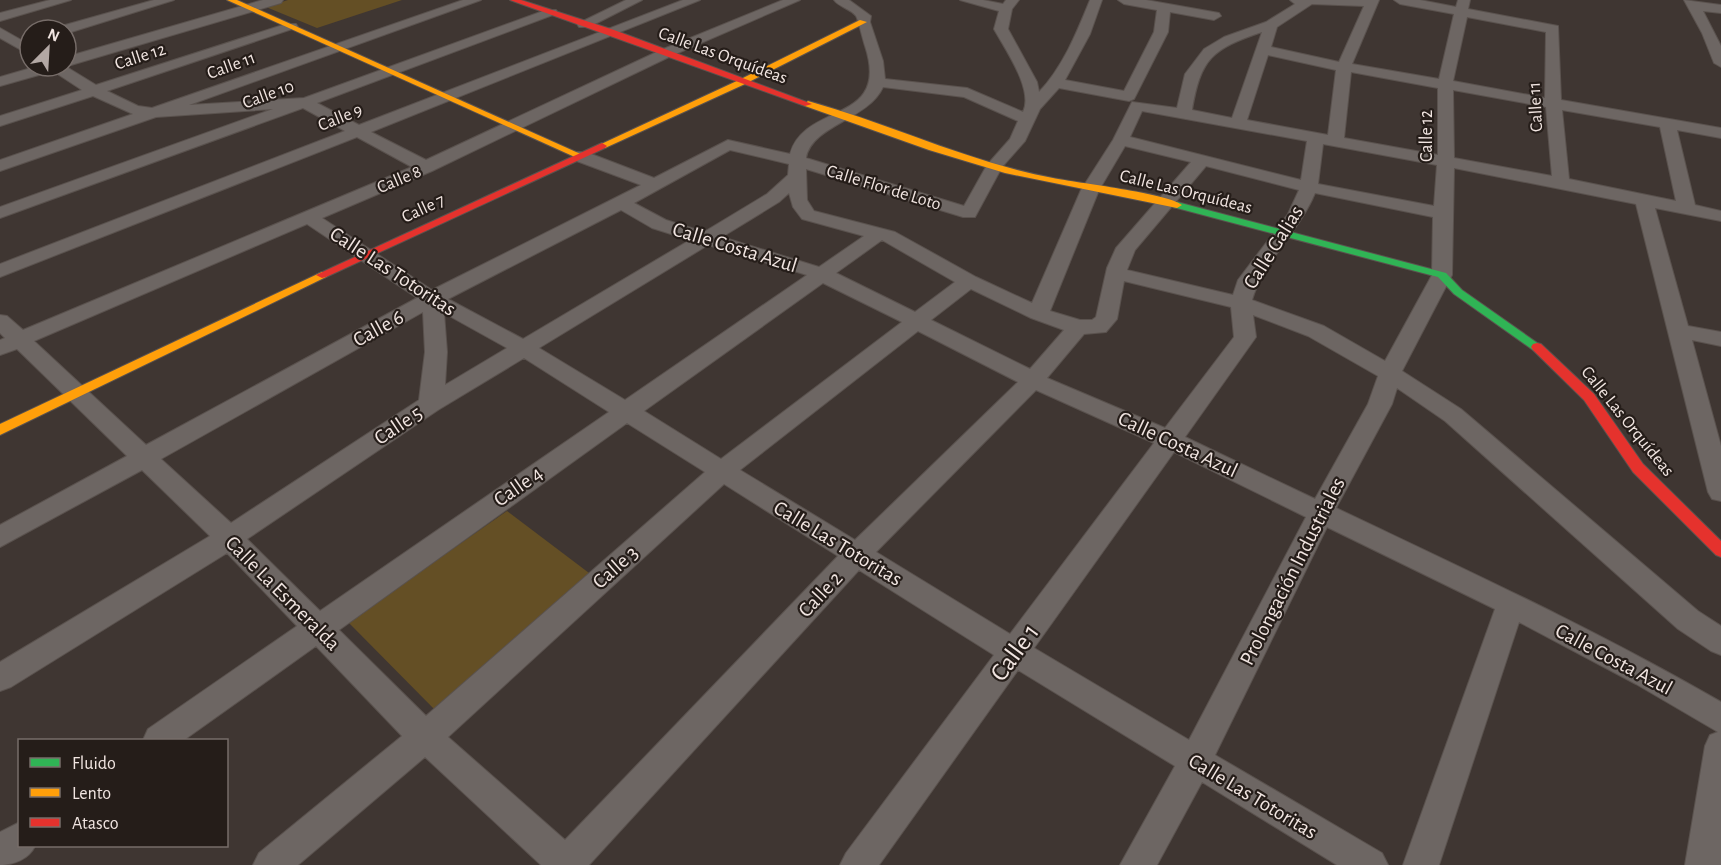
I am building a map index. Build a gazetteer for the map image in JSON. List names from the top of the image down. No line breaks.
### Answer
{"streets":{"street":["Calle Las Orquídeas","Calle 12","Calle 11","Calle 10","Calle 9","Calle 8","Calle Flor de Loto","Calle 7","Calle Costa Azul","Calle Galias","Calle Las Totoritas","Calle 6","Calle 5","Calle 4","Calle 3","Prolongación Industriales","Calle La Esmeralda","Calle 2","Calle 1"]},"crossings":[["Calle Las Orquídeas","Calle 12"],["Calle Las Orquídeas","Calle 10"],["Calle Las Orquídeas","Calle 9"],["Calle Las Orquídeas","Calle 8"],["Calle Las Orquídeas","Calle Flor de Loto"],["Calle Las Orquídeas","Calle 7"],["Calle Las Orquídeas","Calle Galias"],["Calle Las Orquídeas","Prolongación Industriales"],["Calle 12","Calle 11"],["Calle 12","Prolongación Industriales"],["Calle 8","Calle Las Totoritas"],["Calle 8","Calle La Esmeralda"],["Calle Flor de Loto","Calle 6"],["Calle Flor de Loto","Calle 5"],["Calle 7","Calle Las Totoritas"],["Calle 7","Calle La Esmeralda"],["Calle Costa Azul","Calle Galias"],["Calle Costa Azul","Calle 6"],["Calle Costa Azul","Calle 5"],["Calle Costa Azul","Calle 4"],["Calle Costa Azul","Calle 3"],["Calle Costa Azul","Prolongación Industriales"],["Calle Costa Azul","Calle 2"],["Calle Costa Azul","Calle 1"],["Calle Galias","Calle 1"],["Calle Las Totoritas","Calle 6"],["Calle Las Totoritas","Calle 5"],["Calle Las Totoritas","Calle 4"],["Calle Las Totoritas","Calle 3"],["Calle Las Totoritas","Prolongación Industriales"],["Calle Las Totoritas","Calle 2"],["Calle Las Totoritas","Calle 1"],["Calle 6","Calle 5"],["Calle 6","Calle La Esmeralda"],["Calle 5","Calle La Esmeralda"],["Calle 4","Calle La Esmeralda"],["Calle 3","Calle La Esmeralda"],["Calle La Esmeralda","Calle 2"]],"legend":["Fluido","Lento","Atasco"],"north":"top right"}
